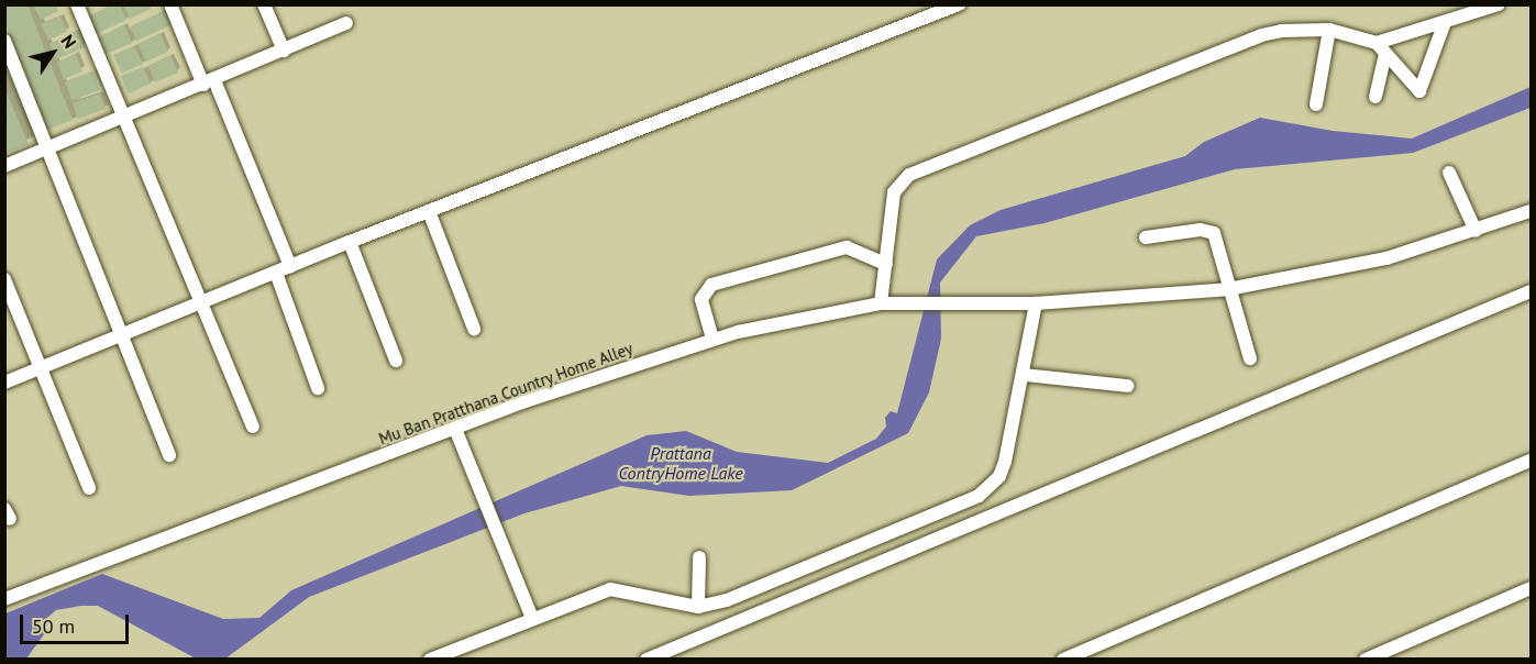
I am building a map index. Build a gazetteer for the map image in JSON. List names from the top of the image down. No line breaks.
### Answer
{"streets":{"street":["Mu Ban Pratthana Country Home Alley"]},"water":["Prattana ContryHome Lake"],"scale_bar":"50 m","north":"top right"}
